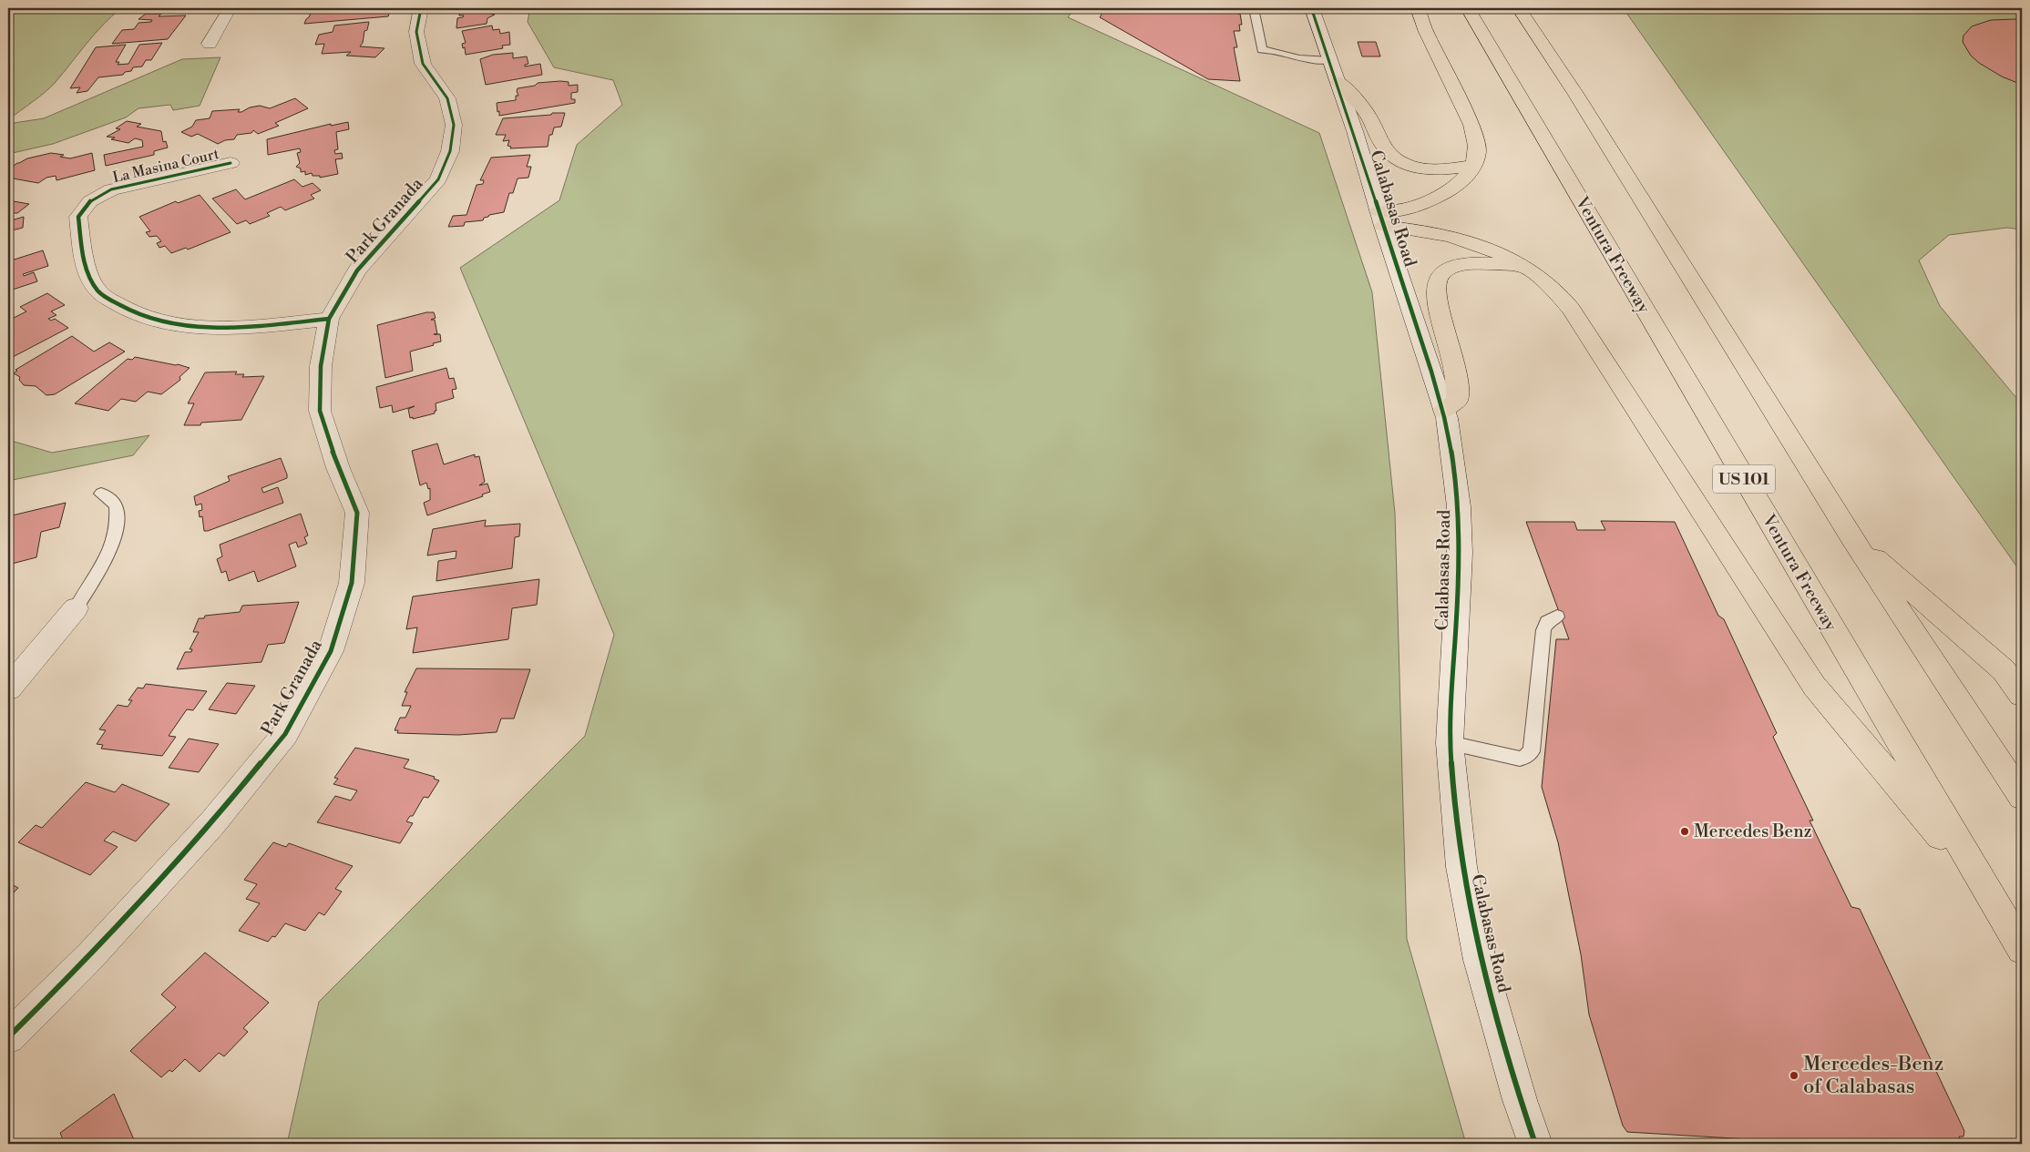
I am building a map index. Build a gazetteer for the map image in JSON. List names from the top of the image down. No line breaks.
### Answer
{"streets":{"highway":["Ventura Freeway","US 101"],"street":["La Masina Court","Calabasas Road","Park Granada"]},"crossings":[["La Masina Court","Park Granada"]],"places":["Mercedes Benz","Mercedes-Benz of Calabasas"]}
